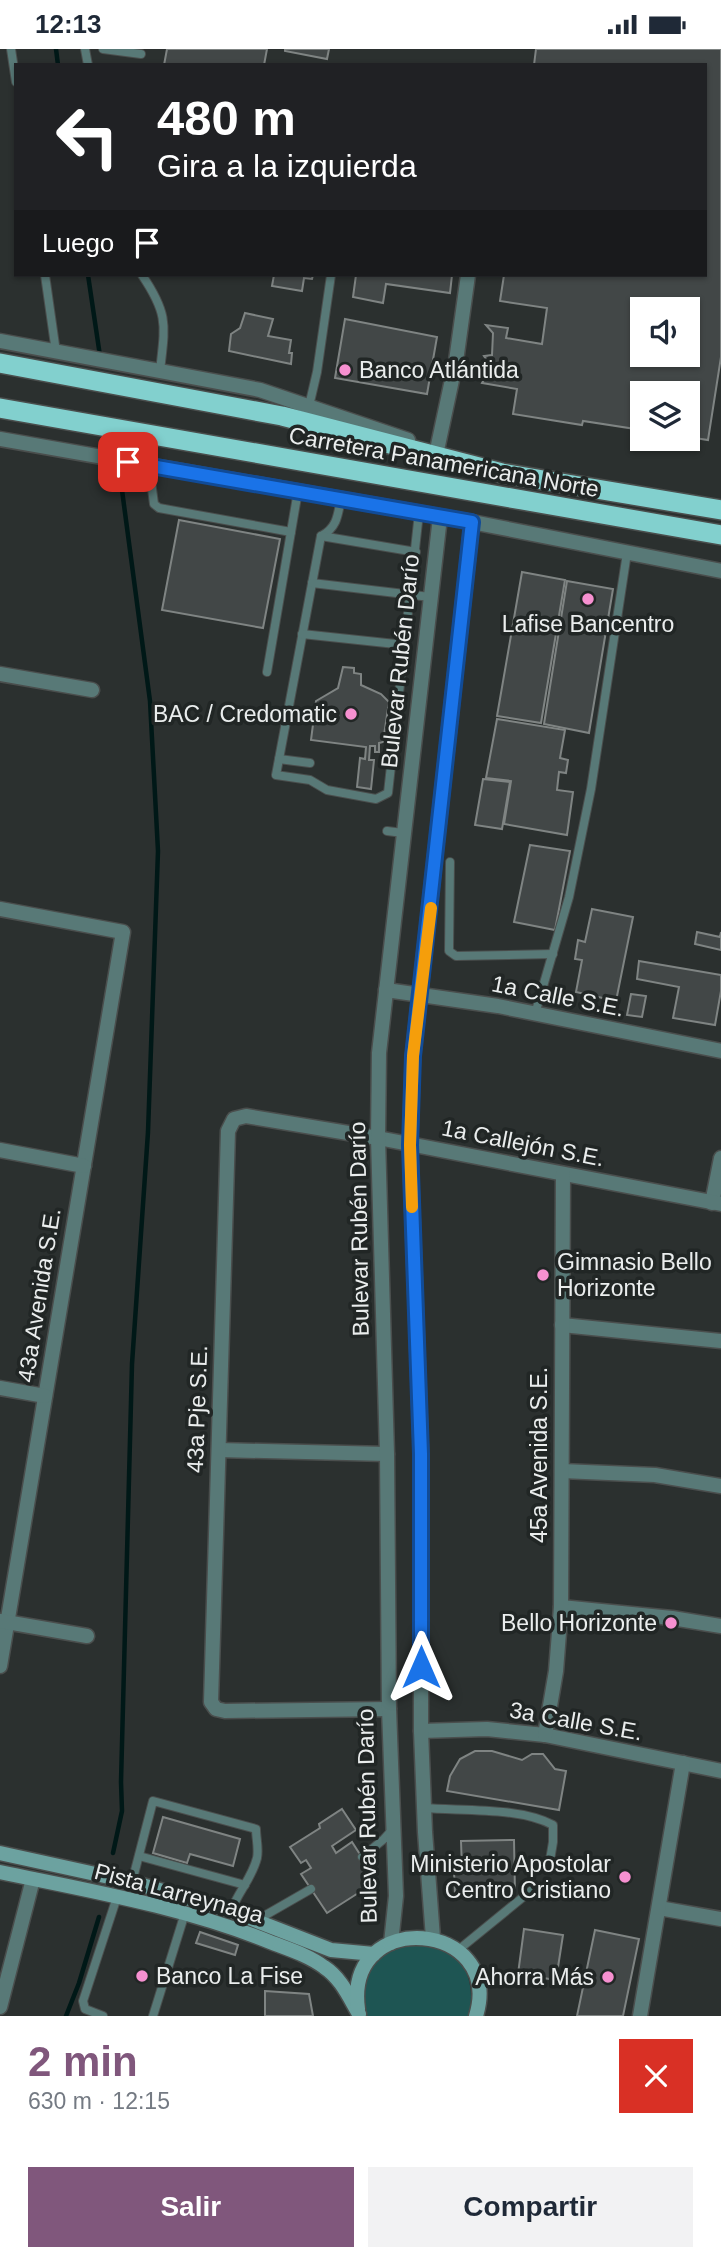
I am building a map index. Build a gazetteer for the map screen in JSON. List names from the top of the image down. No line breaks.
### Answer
{"streets":{"highway":["Carretera Panamericana Norte"],"main road":["Pista Larreynaga"],"street":["Bulevar Rubén Darío","1a Calle S.E.","1a Callejón S.E.","43a Avenida S.E.","43a Pje S.E.","45a Avenida S.E.","3a Calle S.E."]},"crossings":[["Bulevar Rubén Darío","1a Calle S.E."],["Bulevar Rubén Darío","1a Callejón S.E."],["Bulevar Rubén Darío","43a Pje S.E."],["1a Callejón S.E.","43a Pje S.E."],["1a Callejón S.E.","45a Avenida S.E."],["45a Avenida S.E.","3a Calle S.E."]],"places":["Banco Atlántida","Lafise Bancentro","BAC / Credomatic","Gimnasio Bello Horizonte","Bello Horizonte","Ministerio Apostolar Centro Cristiano","Banco La Fise","Ahorra Más"],"page":{"status":"12:13","turn":["480 m","Gira a la izquierda"],"then":"Luego","heading":["2 min","630 m · 12:15"],"buttons":["Salir","Compartir"]}}
